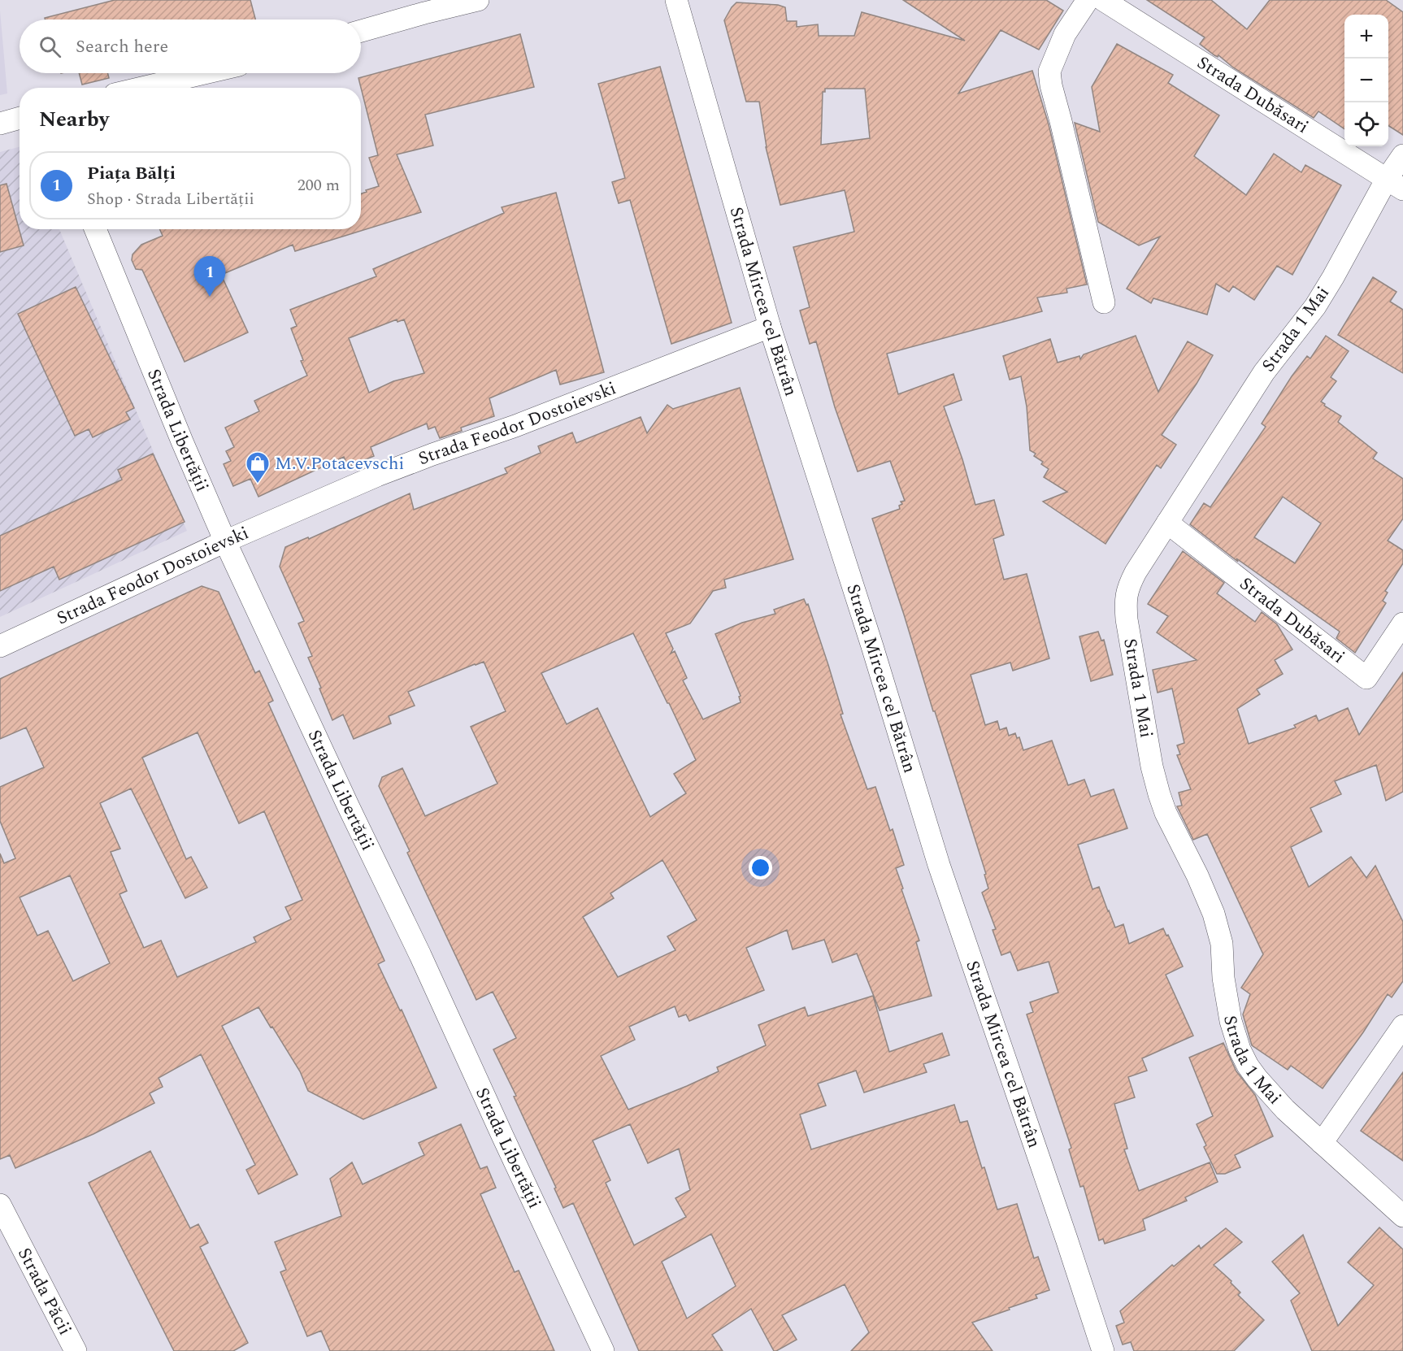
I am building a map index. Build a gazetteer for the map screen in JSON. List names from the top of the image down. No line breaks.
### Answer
{"streets":{"street":["Strada Dubăsari","Strada Mircea cel Bătrân","Strada 1 Mai","Strada Fеodor Dostoievski","Strada Libertății","Strada Păcii"]},"crossings":[["Strada Dubăsari","Strada 1 Mai"],["Strada Mircea cel Bătrân","Strada Fеodor Dostoievski"],["Strada Fеodor Dostoievski","Strada Libertății"]],"places":{"shop":["M.V.Potacevschi"]},"page":{"map_buttons":["+","−"],"search":"Search here","heading":"Nearby","list":[{"mark":"1","name":"Piața Bălți","note":"Shop · Strada Libertății","value":"200 m"}],"pins":"1"}}
